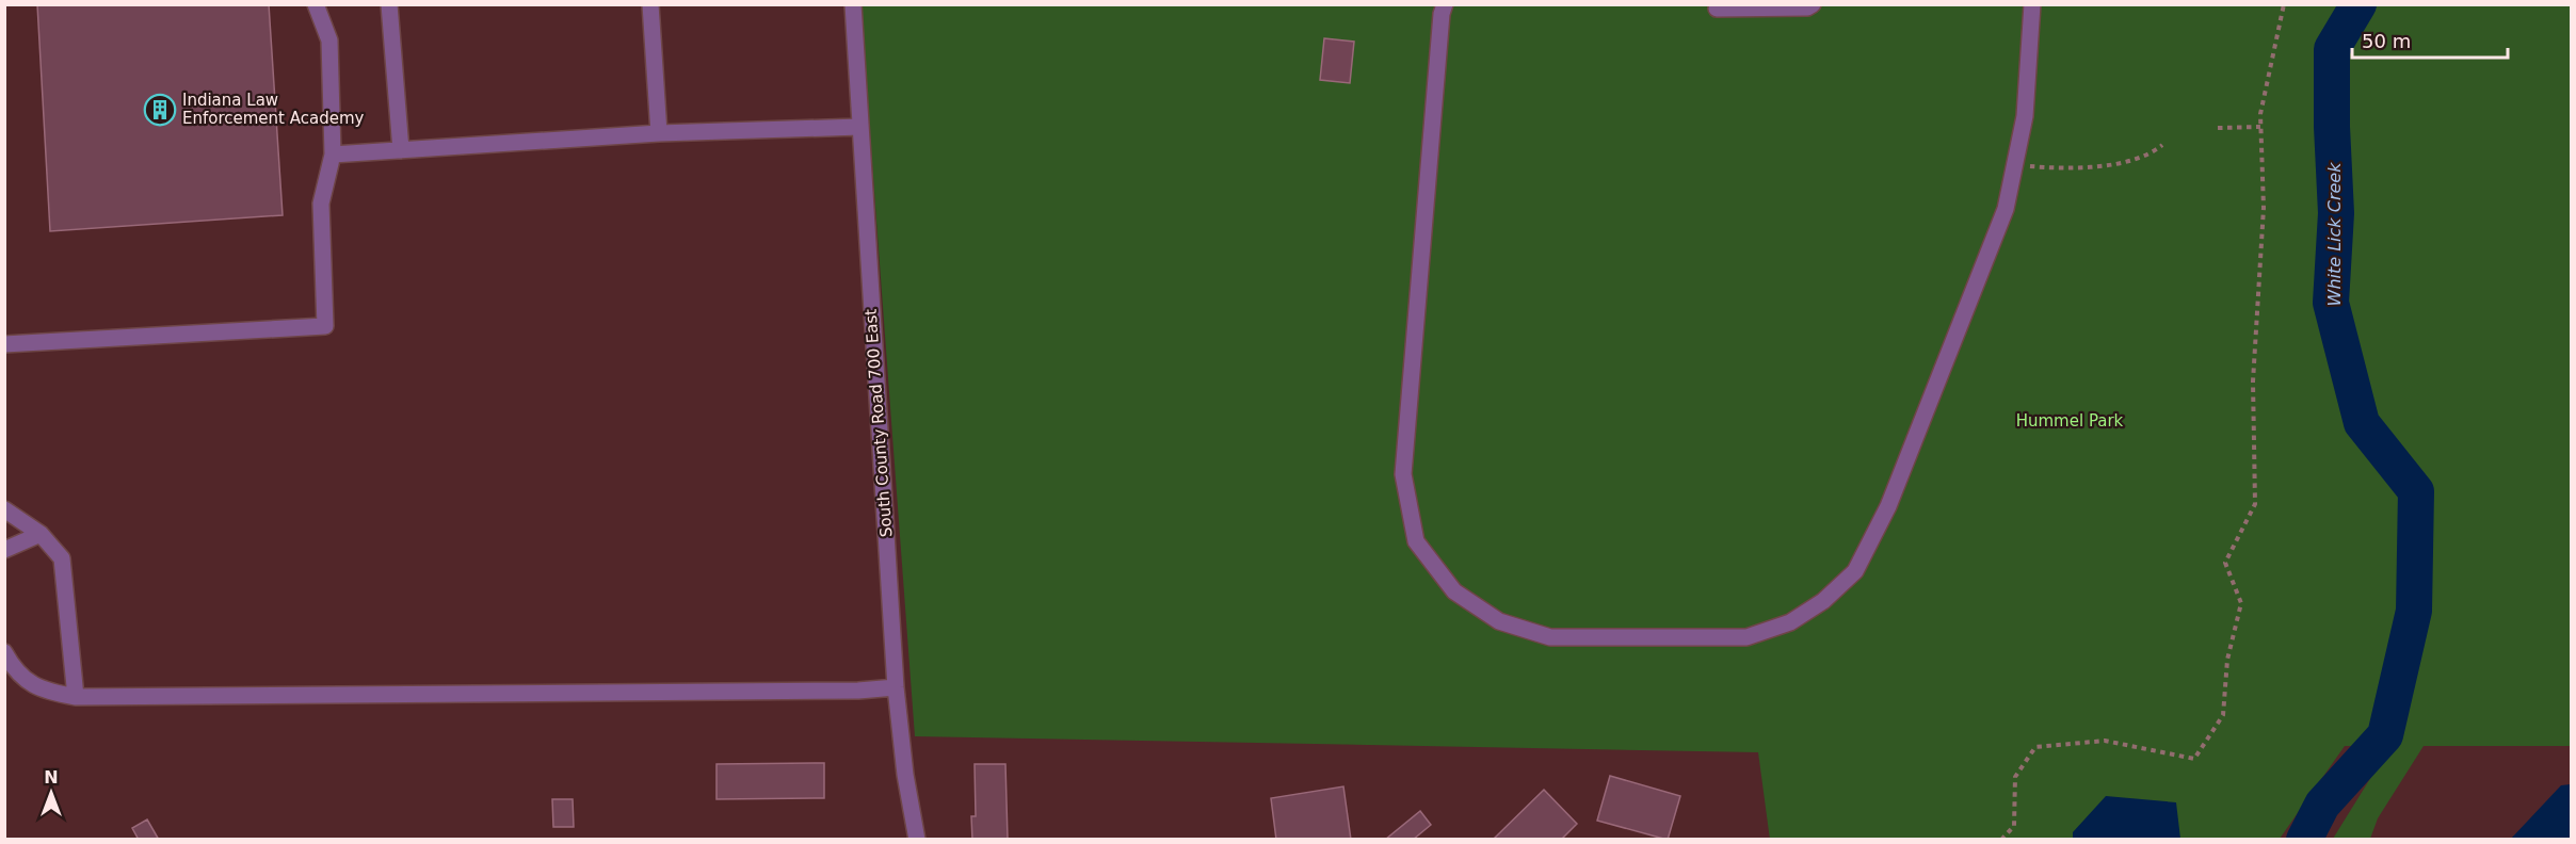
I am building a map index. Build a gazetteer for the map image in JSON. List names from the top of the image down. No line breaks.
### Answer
{"streets":{"street":["South County Road 700 East"]},"water":["White Lick Creek"],"parks":["Hummel Park"],"places":{"building":["Indiana Law Enforcement Academy"]},"scale_bar":"50 m","north":"top"}
